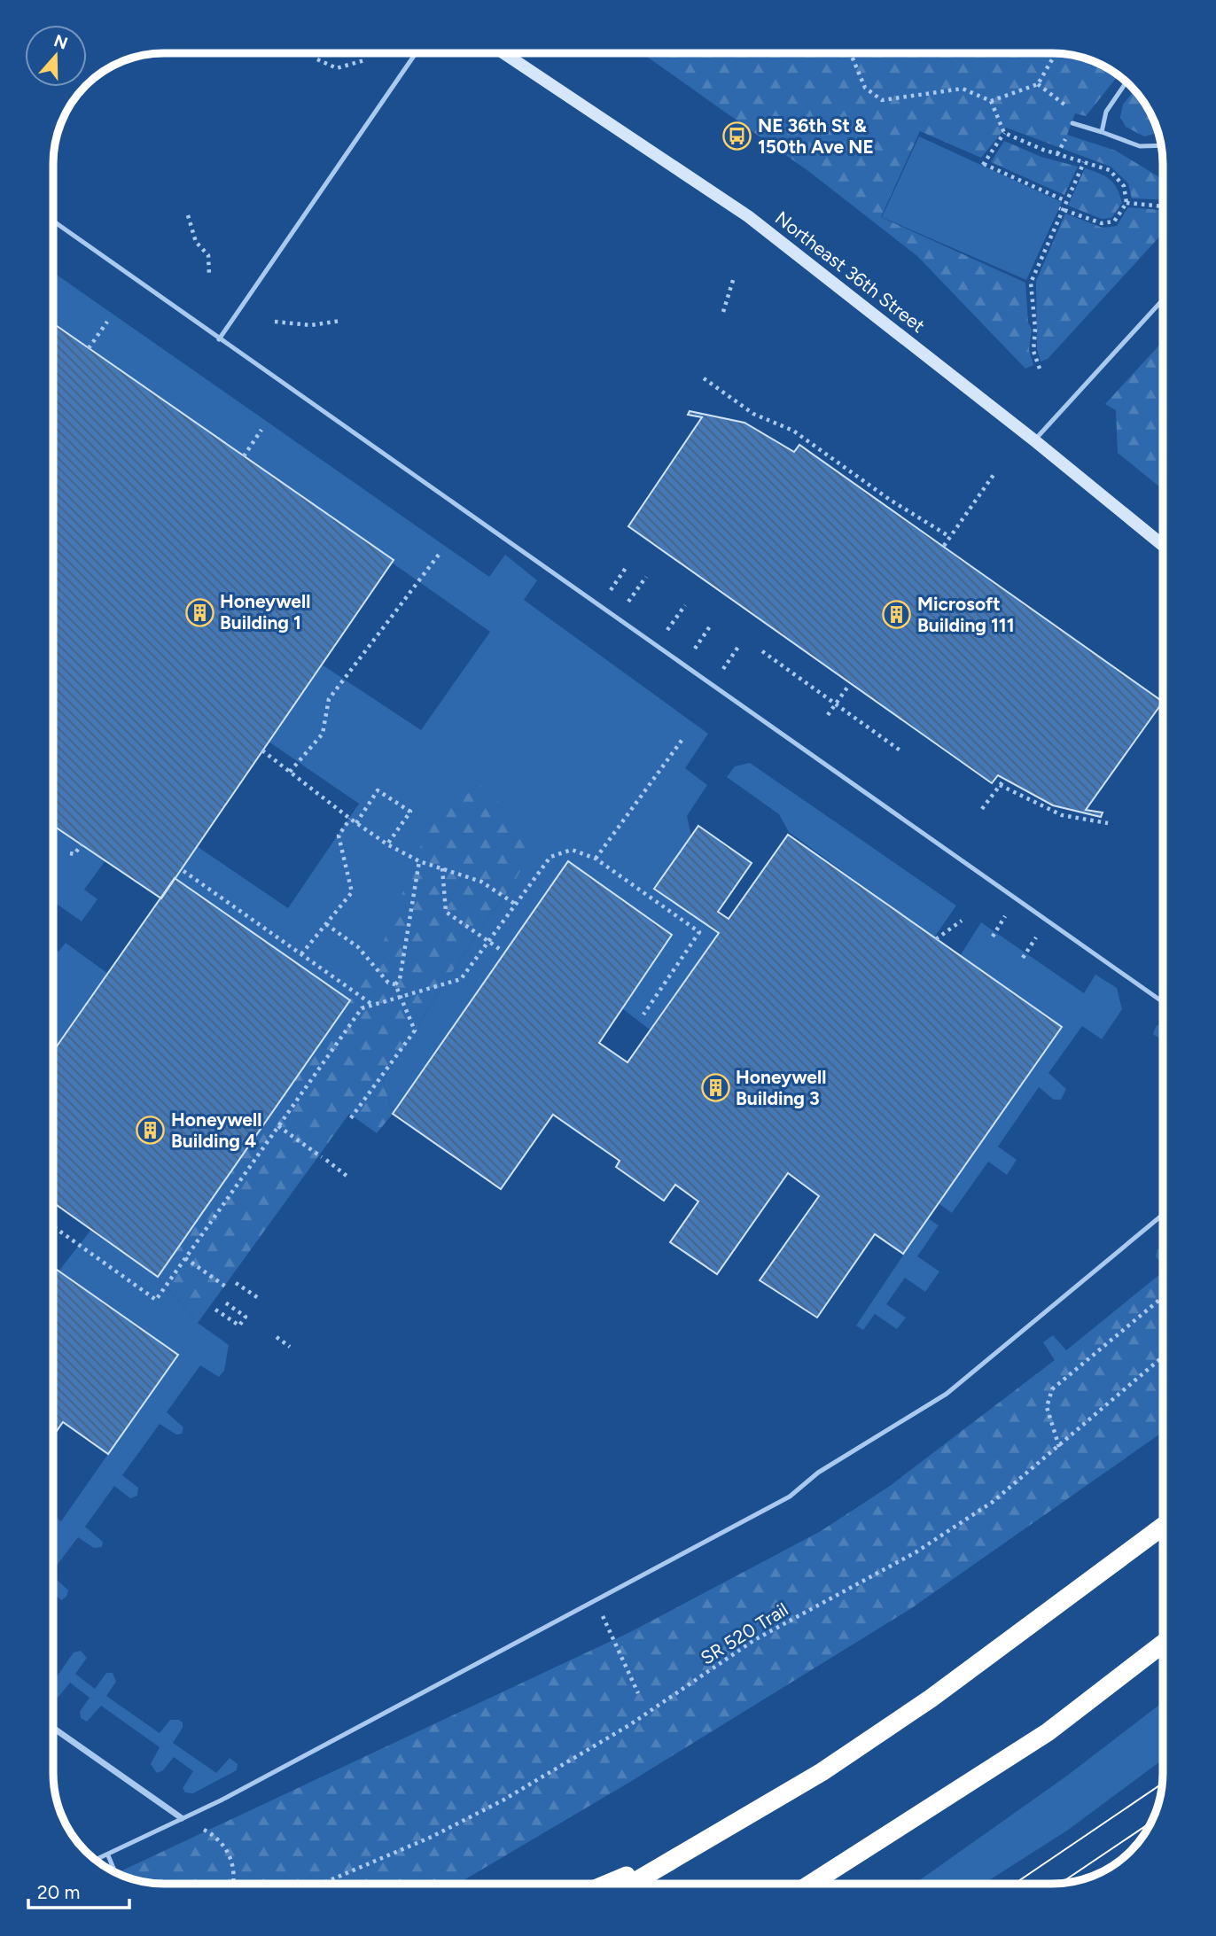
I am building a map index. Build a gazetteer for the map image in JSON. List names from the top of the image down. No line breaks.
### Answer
{"streets":{"street":["Northeast 36th Street"],"path":["SR 520 Trail"]},"places":{"bus stop":["NE 36th St & 150th Ave NE"],"building":["Honeywell Building 1","Microsoft Building 111","Honeywell Building 3","Honeywell Building 4"]},"scale_bar":"20 m","north":"top"}
